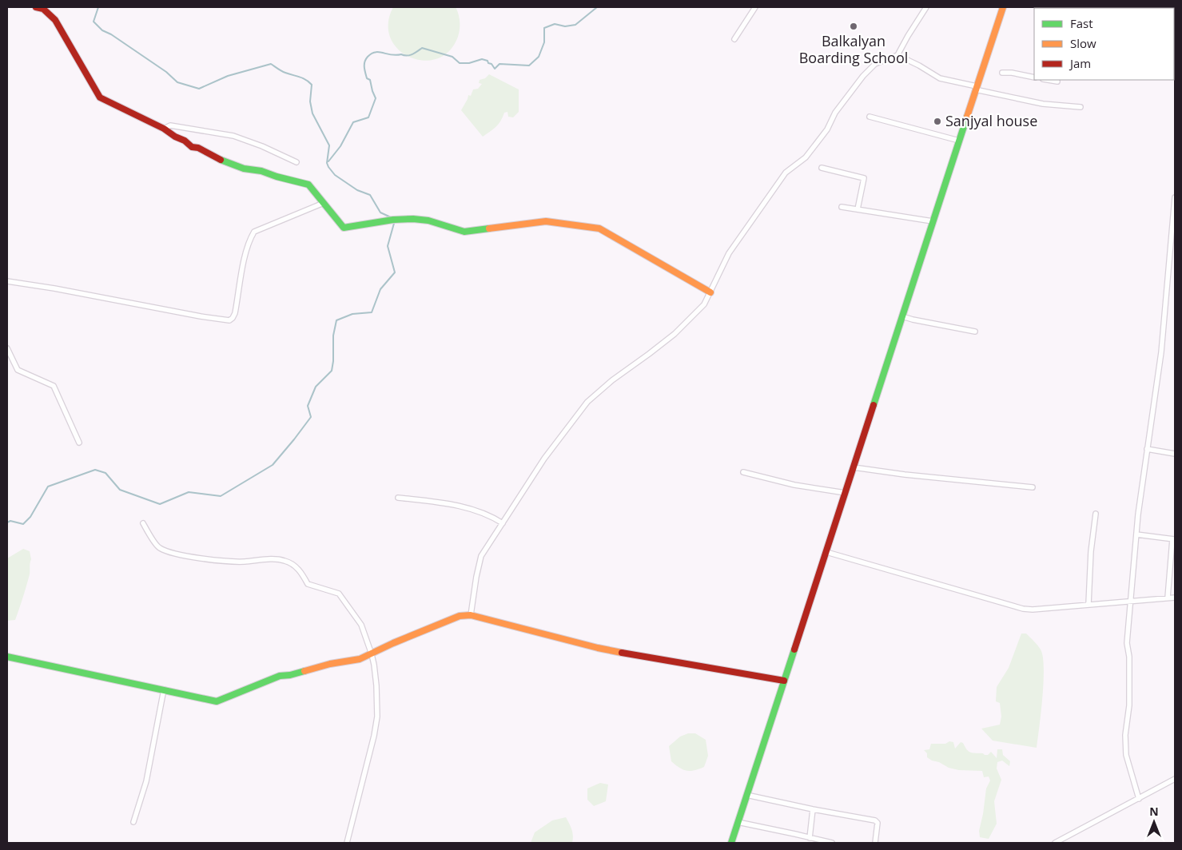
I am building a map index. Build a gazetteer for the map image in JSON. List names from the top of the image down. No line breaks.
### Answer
{"places":["Balkalyan Boarding School","Sanjyal house"],"legend":["Fast","Slow","Jam"],"north":"top"}
